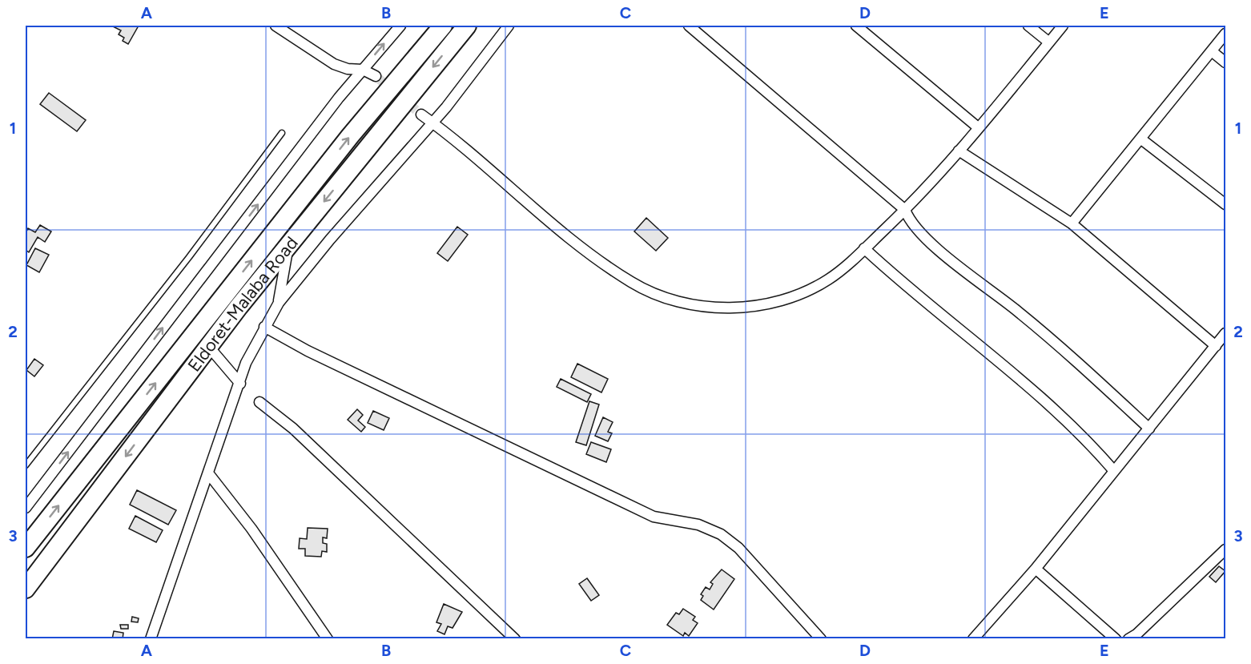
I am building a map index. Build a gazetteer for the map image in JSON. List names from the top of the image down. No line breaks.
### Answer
{"streets":{"highway":["Eldoret-Malaba Road"]},"grid":{"columns":["A","B","C","D","E"],"rows":["1","2","3"]}}
